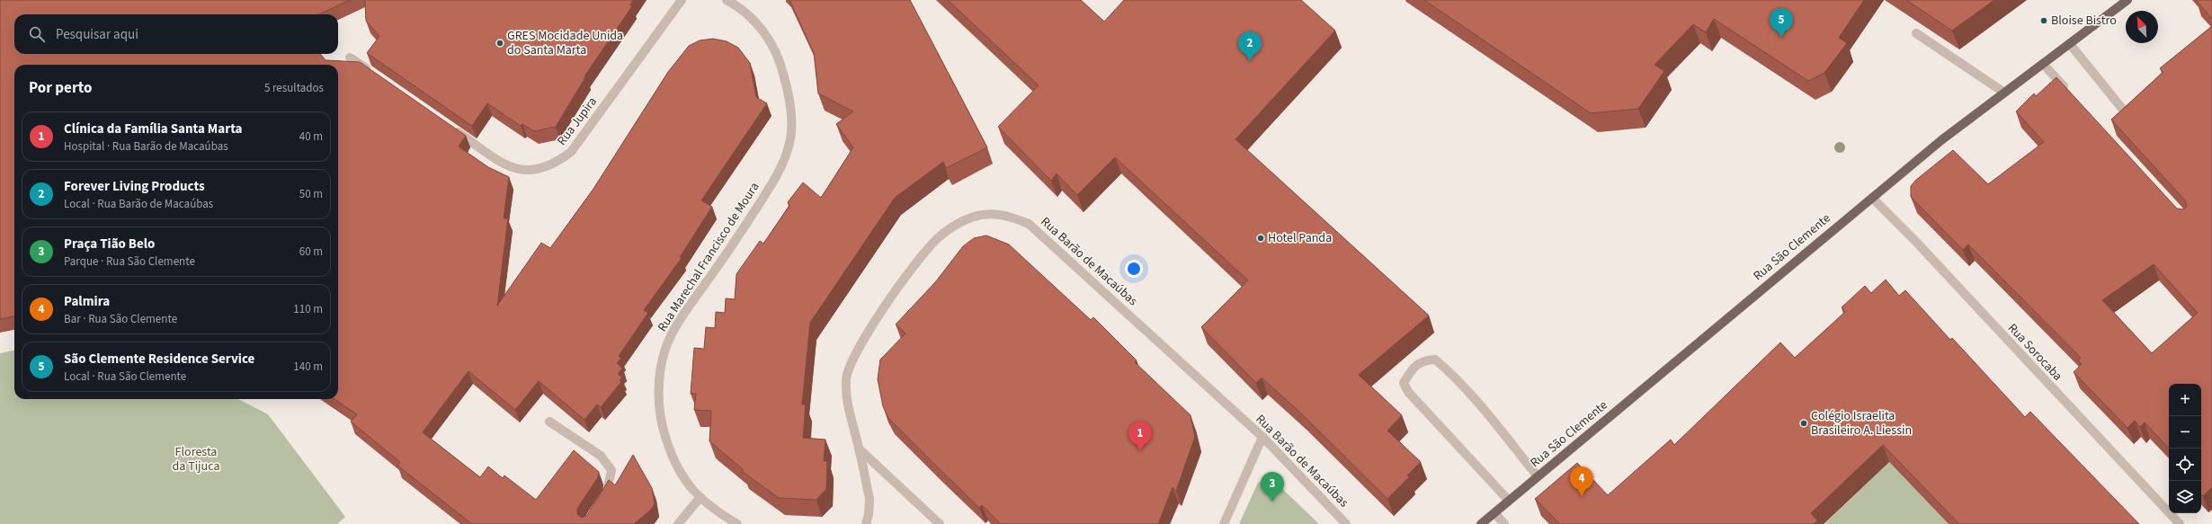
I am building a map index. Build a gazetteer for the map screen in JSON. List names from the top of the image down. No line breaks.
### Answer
{"streets":{"main road":["Rua São Clemente"],"street":["Rua Jupira","Rua Marechal Francisco de Moura","Rua Barão de Macaúbas","Rua Sorocaba"]},"crossings":[["Rua São Clemente","Rua Sorocaba"]],"parks":["Floresta da Tijuca"],"places":["Bloise Bistro","GRES Mocidade Unida do Santa Marta","Hotel Panda","Colégio Israelita Brasileiro A. Liessin"],"north":"top left","page":{"pins":["5","2","1","4","3"],"search":"Pesquisar aqui","heading":["Por perto","5 resultados"],"list":[{"mark":"1","name":"Clínica da Família Santa Marta","note":"Hospital · Rua Barão de Macaúbas","value":"40 m"},{"mark":"2","name":"Forever Living Products","note":"Local · Rua Barão de Macaúbas","value":"50 m"},{"mark":"3","name":"Praça Tião Belo","note":"Parque · Rua São Clemente","value":"60 m"},{"mark":"4","name":"Palmira","note":"Bar · Rua São Clemente","value":"110 m"},{"mark":"5","name":"São Clemente Residence Service","note":"Local · Rua São Clemente","value":"140 m"}],"map_buttons":["+","−"]}}
